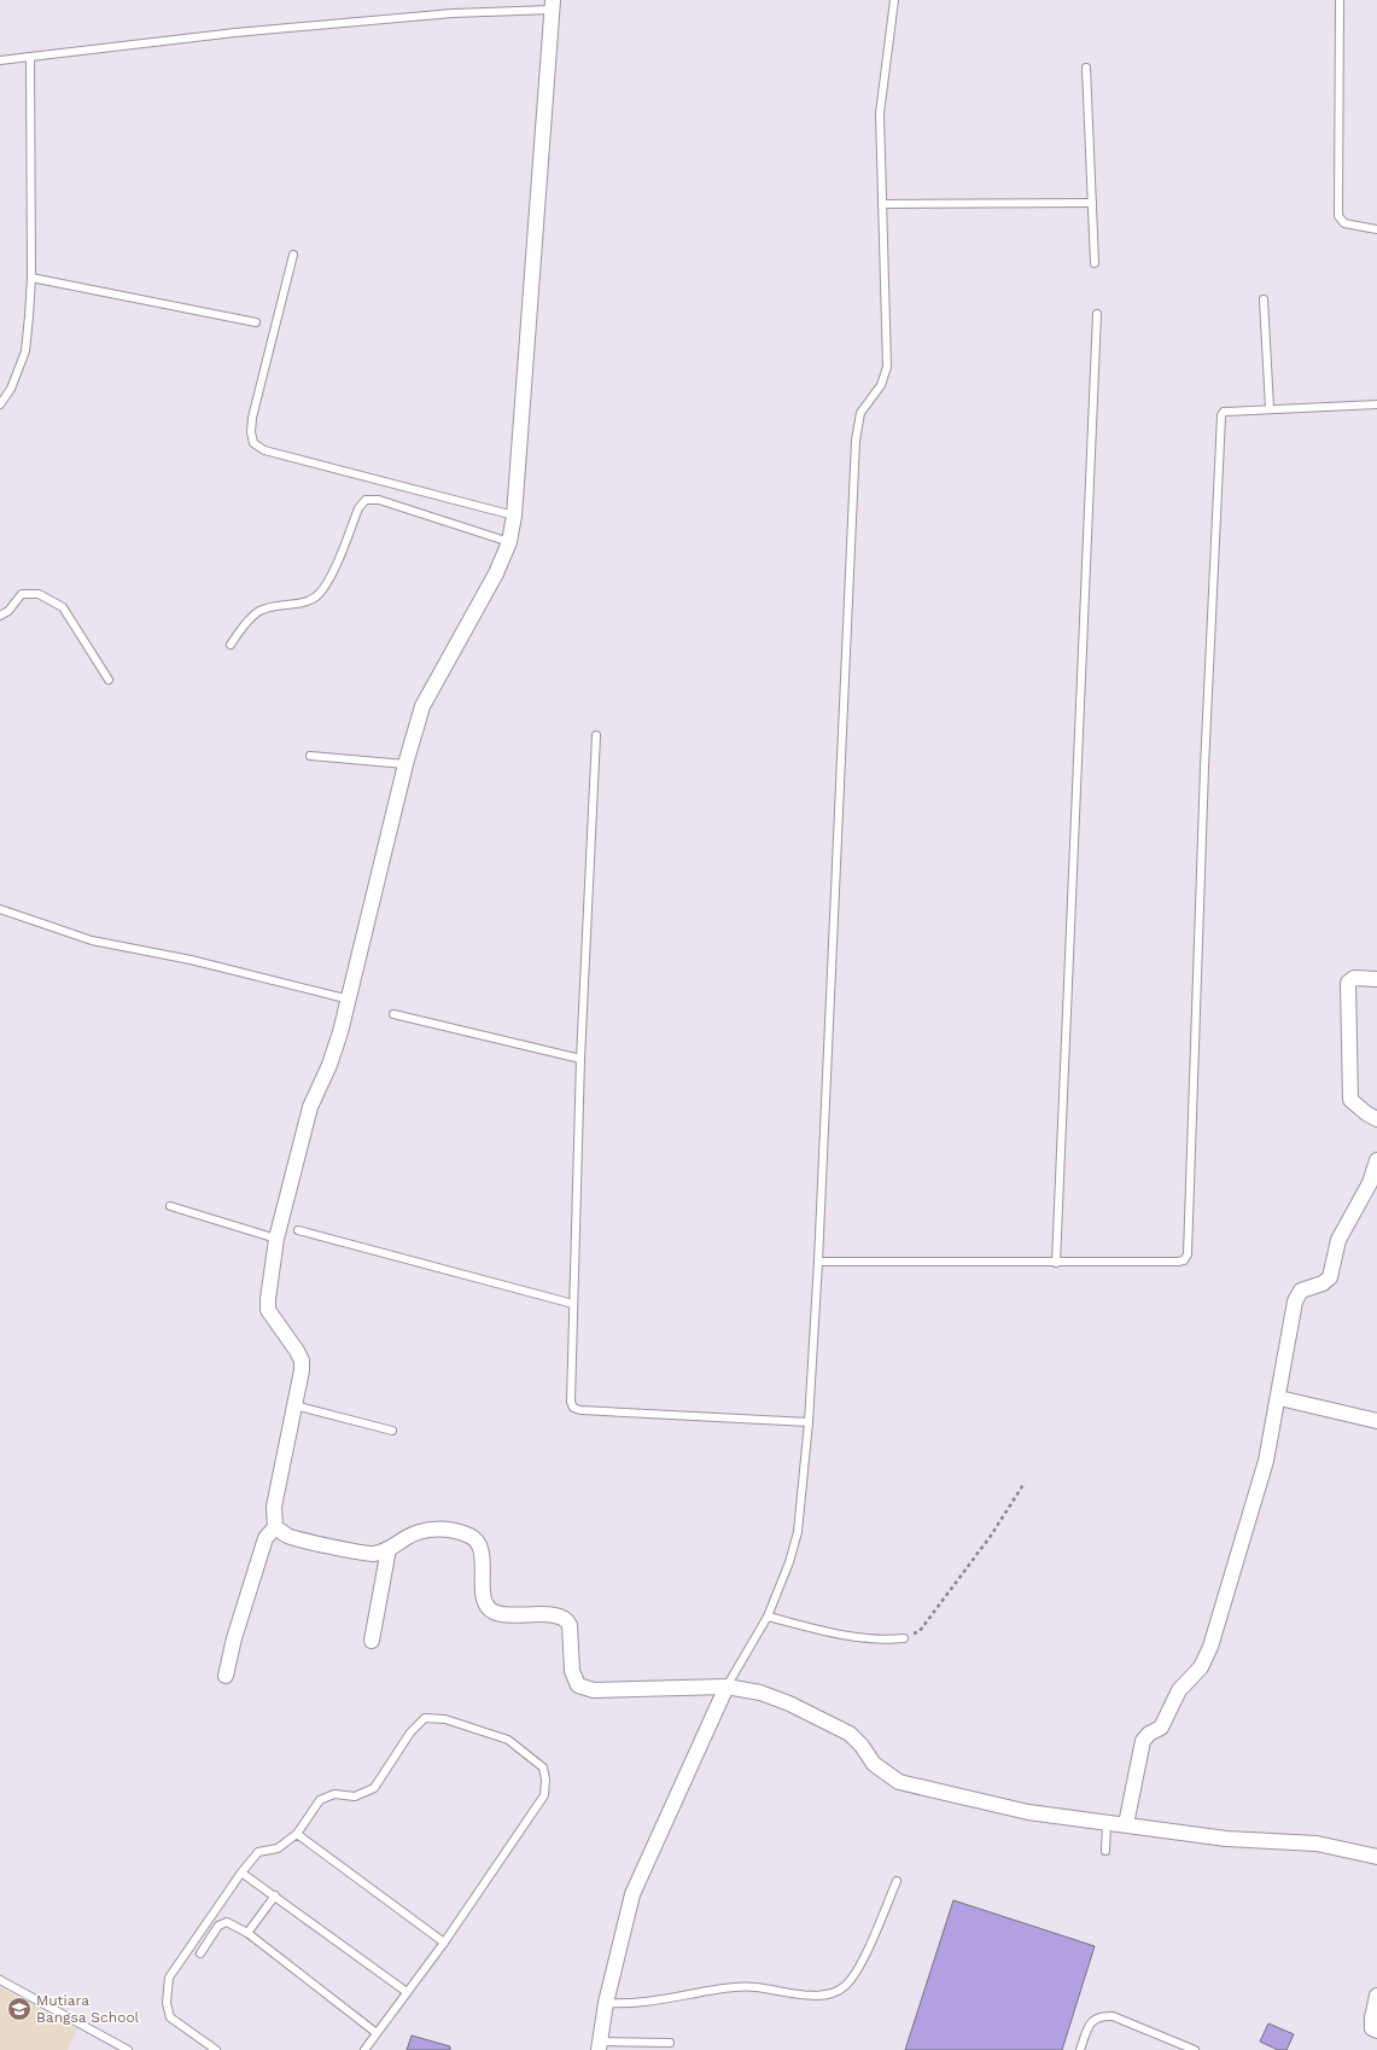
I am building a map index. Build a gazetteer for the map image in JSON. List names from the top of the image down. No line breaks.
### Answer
{"places":{"school or university":["Mutiara Bangsa School"]}}
